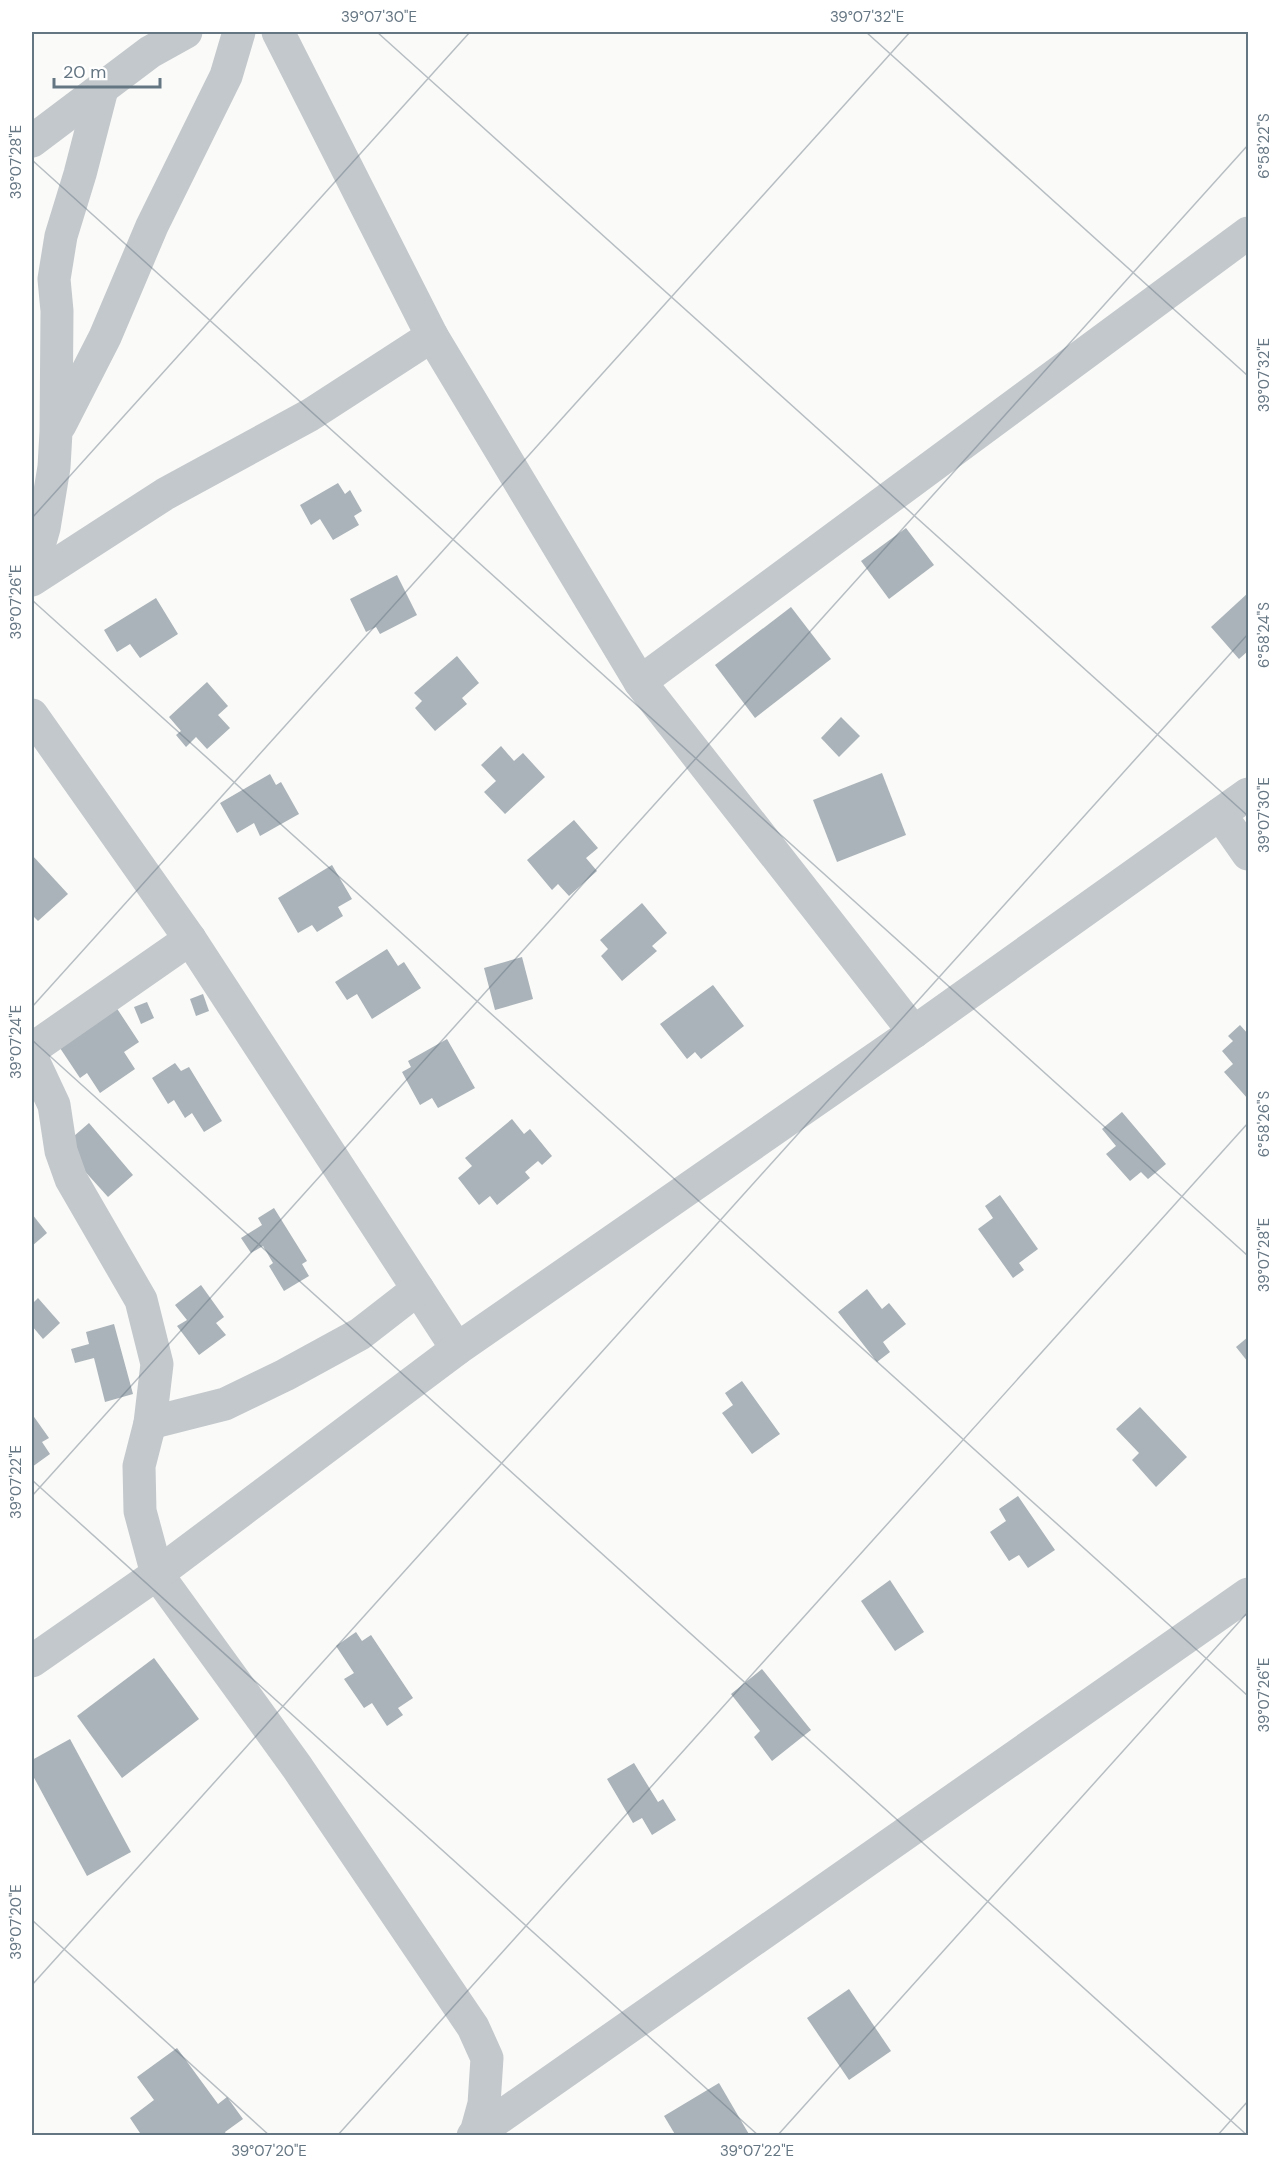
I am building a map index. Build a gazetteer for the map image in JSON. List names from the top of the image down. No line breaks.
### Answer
{"scale_bar":"20 m","coordinates":["39°07'30\"E","39°07'32\"E","6°58'22\"S","39°07'28\"E","39°07'26\"E","6°58'24\"S","39°07'24\"E","6°58'26\"S","39°07'22\"E","39°07'20\"E"]}
